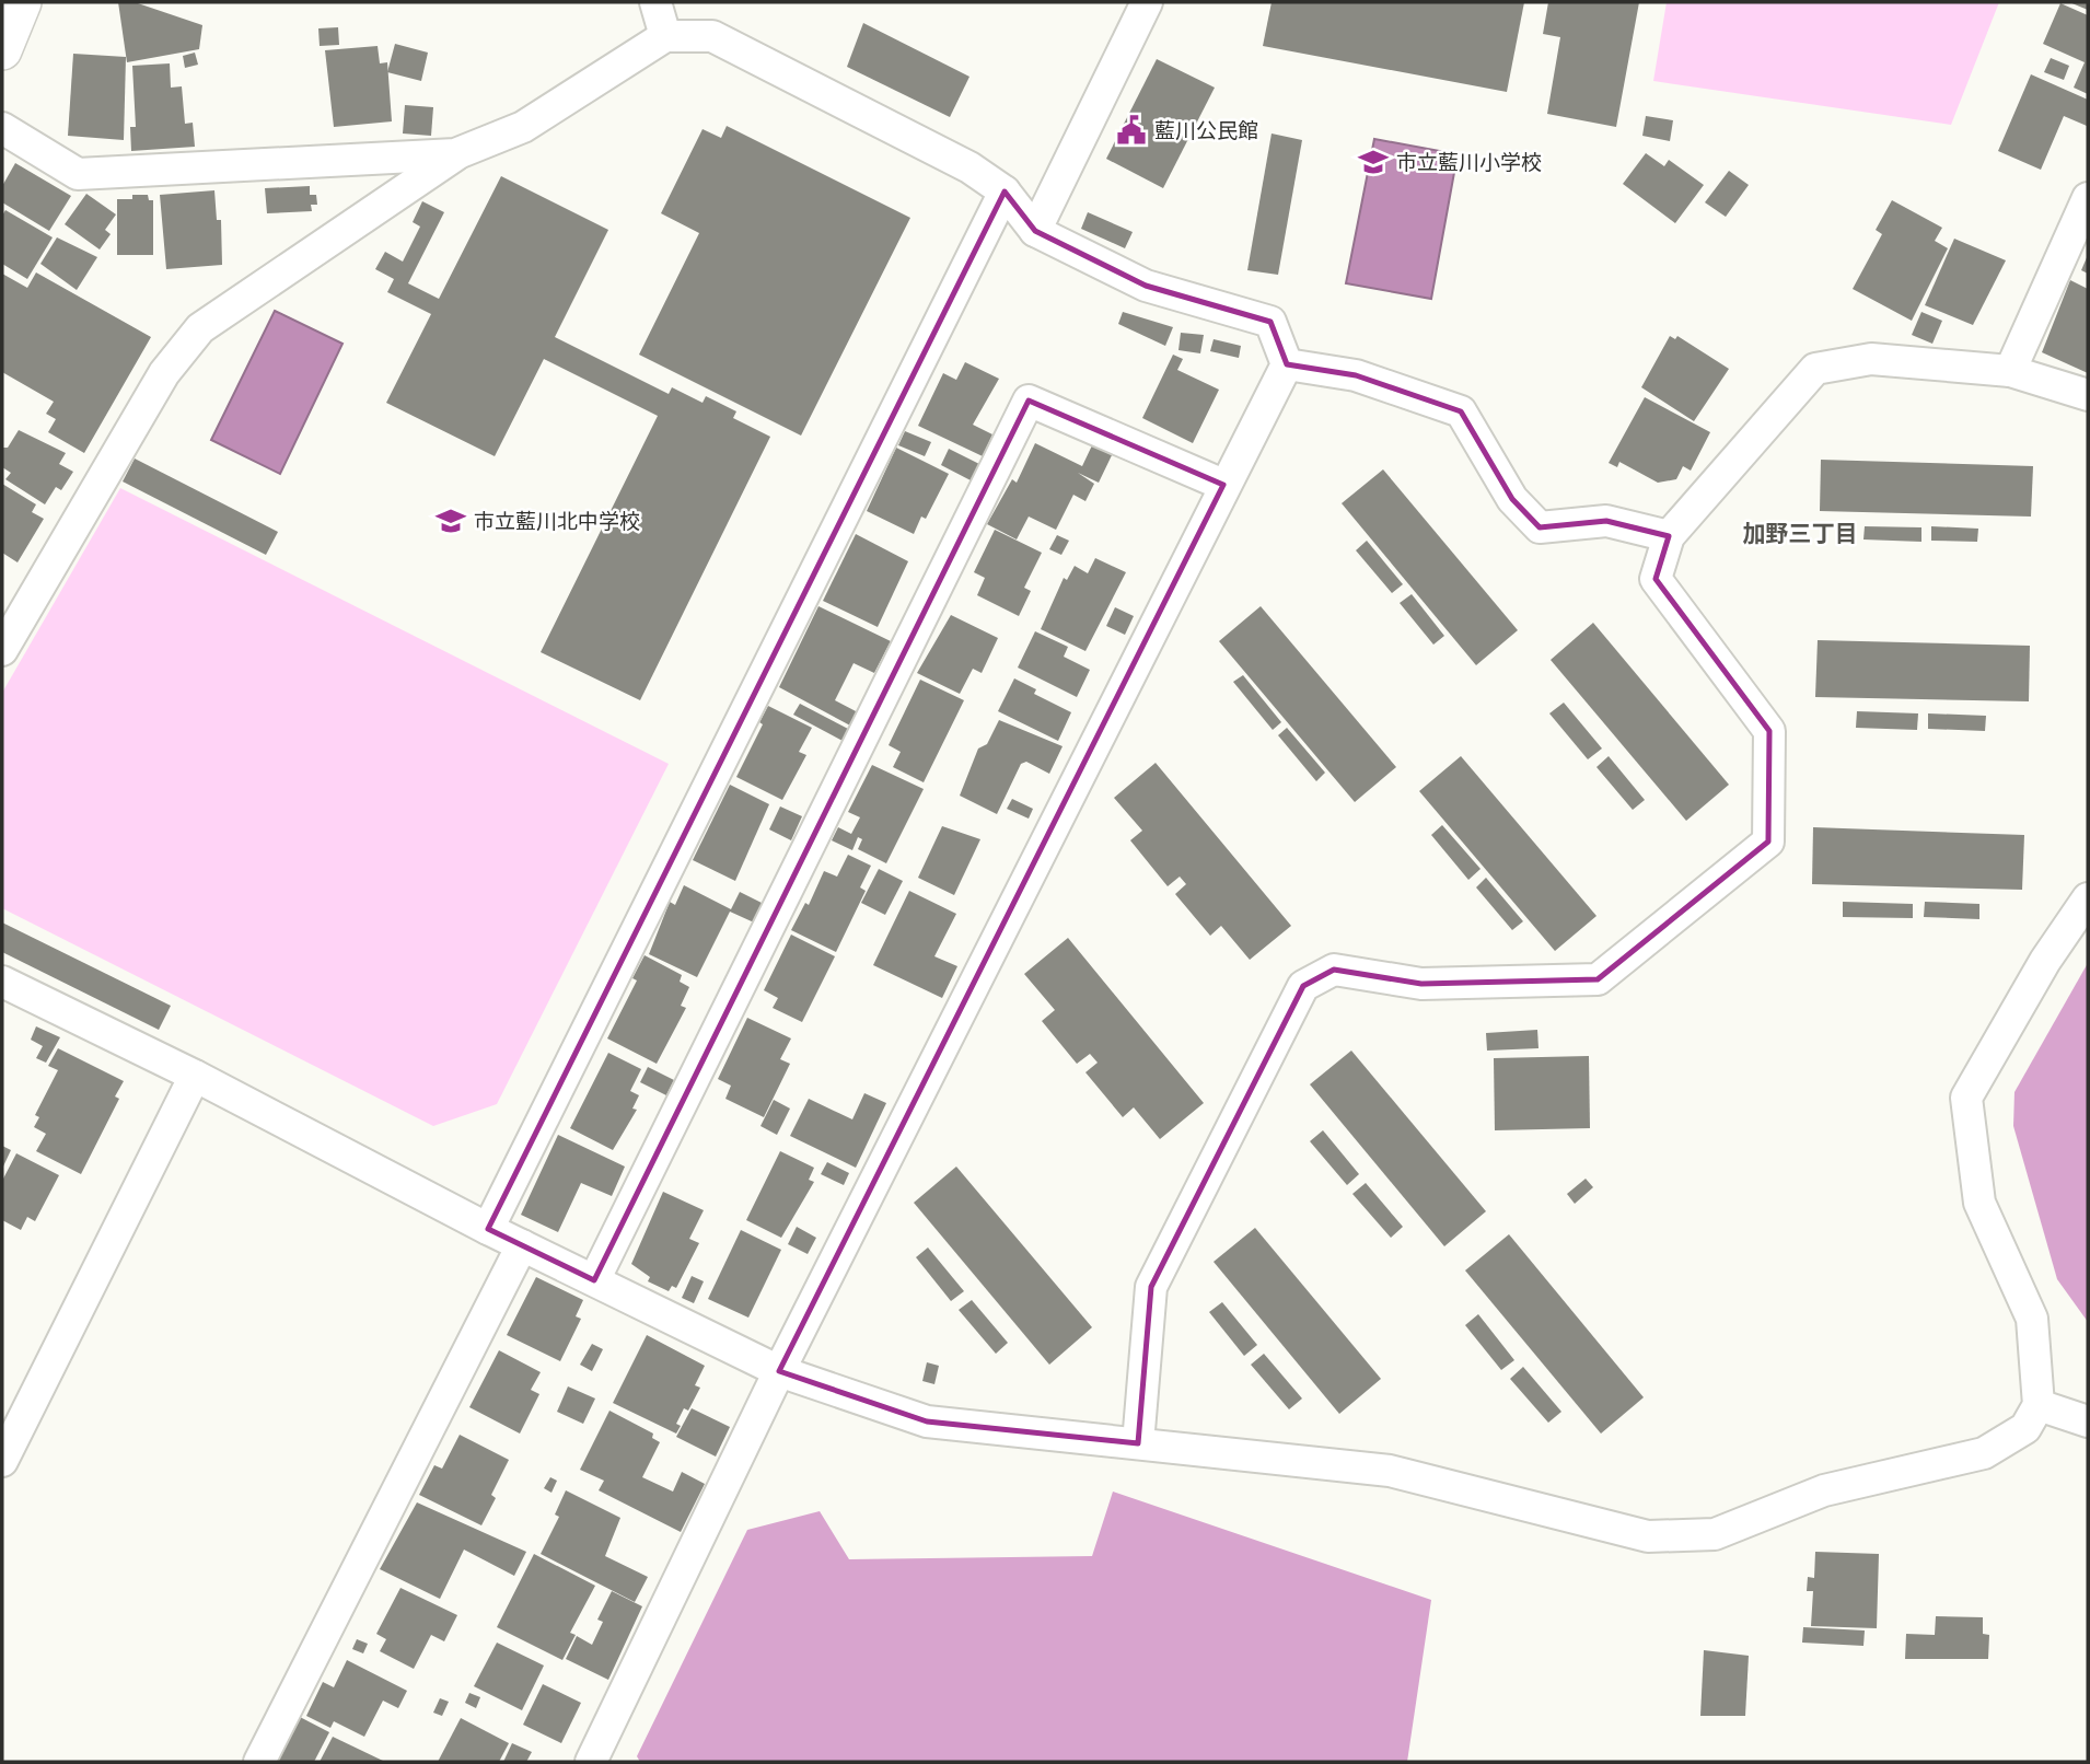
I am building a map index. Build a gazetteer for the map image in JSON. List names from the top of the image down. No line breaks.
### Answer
{"districts":["加野三丁目"],"places":{"public building":["藍川公民館"],"school or university":["市立藍川小学校","市立藍川北中学校"]}}
